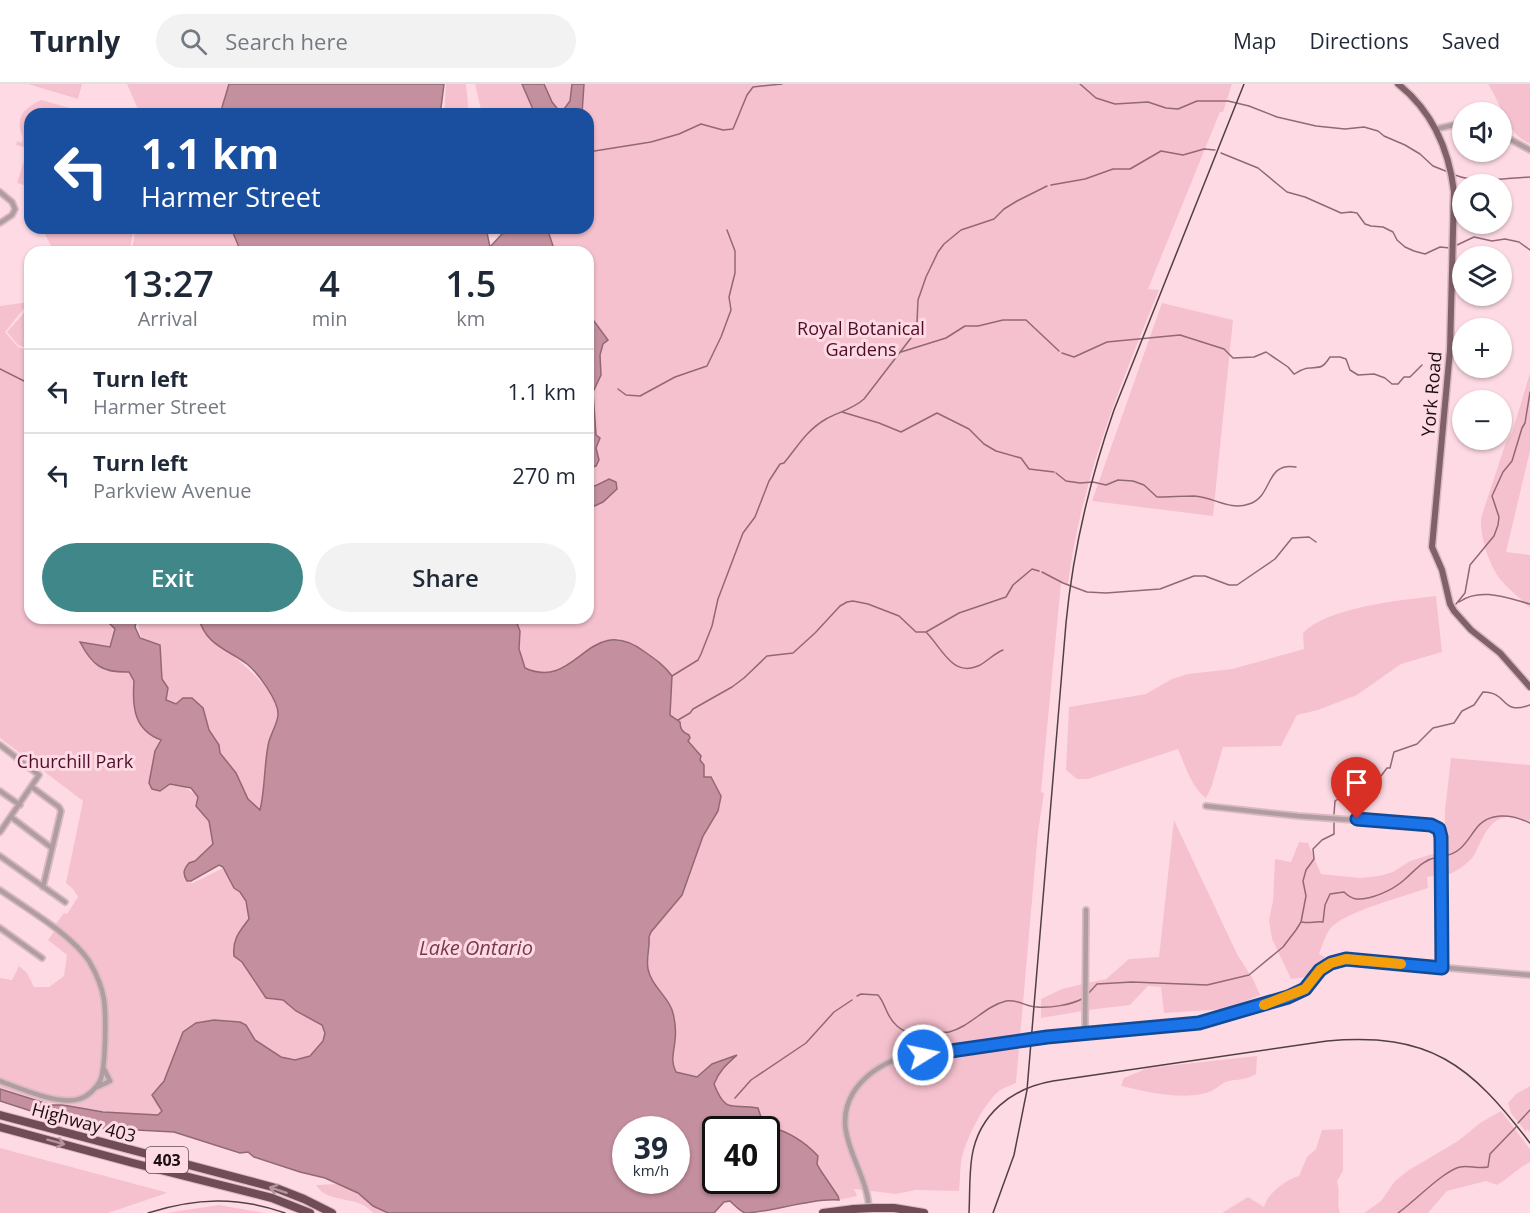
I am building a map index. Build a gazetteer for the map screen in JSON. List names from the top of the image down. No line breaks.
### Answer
{"streets":{"highway":["Highway 403","403"],"main road":["York Road"]},"water":["Lake Ontario"],"parks":["Royal Botanical Gardens","Churchill Park"],"page":{"header":"Turnly","search":"Search here","nav":["Map","Directions","Saved"],"map_buttons":["+","−"],"turn":["1.1 km","Harmer Street"],"eta":["13:27","Arrival","4","min","1.5","km"],"list":[{"name":"Turn left","note":"Harmer Street","value":"1.1 km"},{"name":"Turn left","note":"Parkview Avenue","value":"270 m"}],"buttons":["Exit","Share"],"speed":"39 km/h","limit":"40"}}
